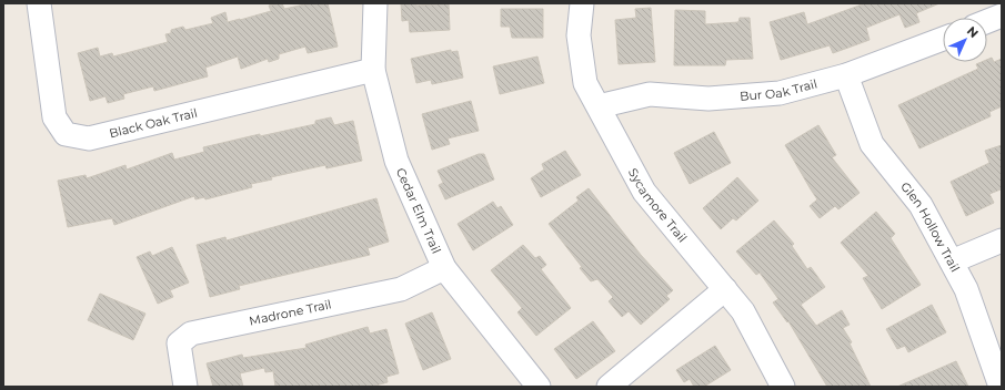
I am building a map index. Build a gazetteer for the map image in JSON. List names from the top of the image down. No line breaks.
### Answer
{"streets":{"street":["Bur Oak Trail","Black Oak Trail","Sycamore Trail","Cedar Elm Trail","Glen Hollow Trail","Madrone Trail"]},"crossings":[["Bur Oak Trail","Sycamore Trail"],["Bur Oak Trail","Glen Hollow Trail"],["Black Oak Trail","Cedar Elm Trail"],["Cedar Elm Trail","Madrone Trail"]],"north":"top right"}
